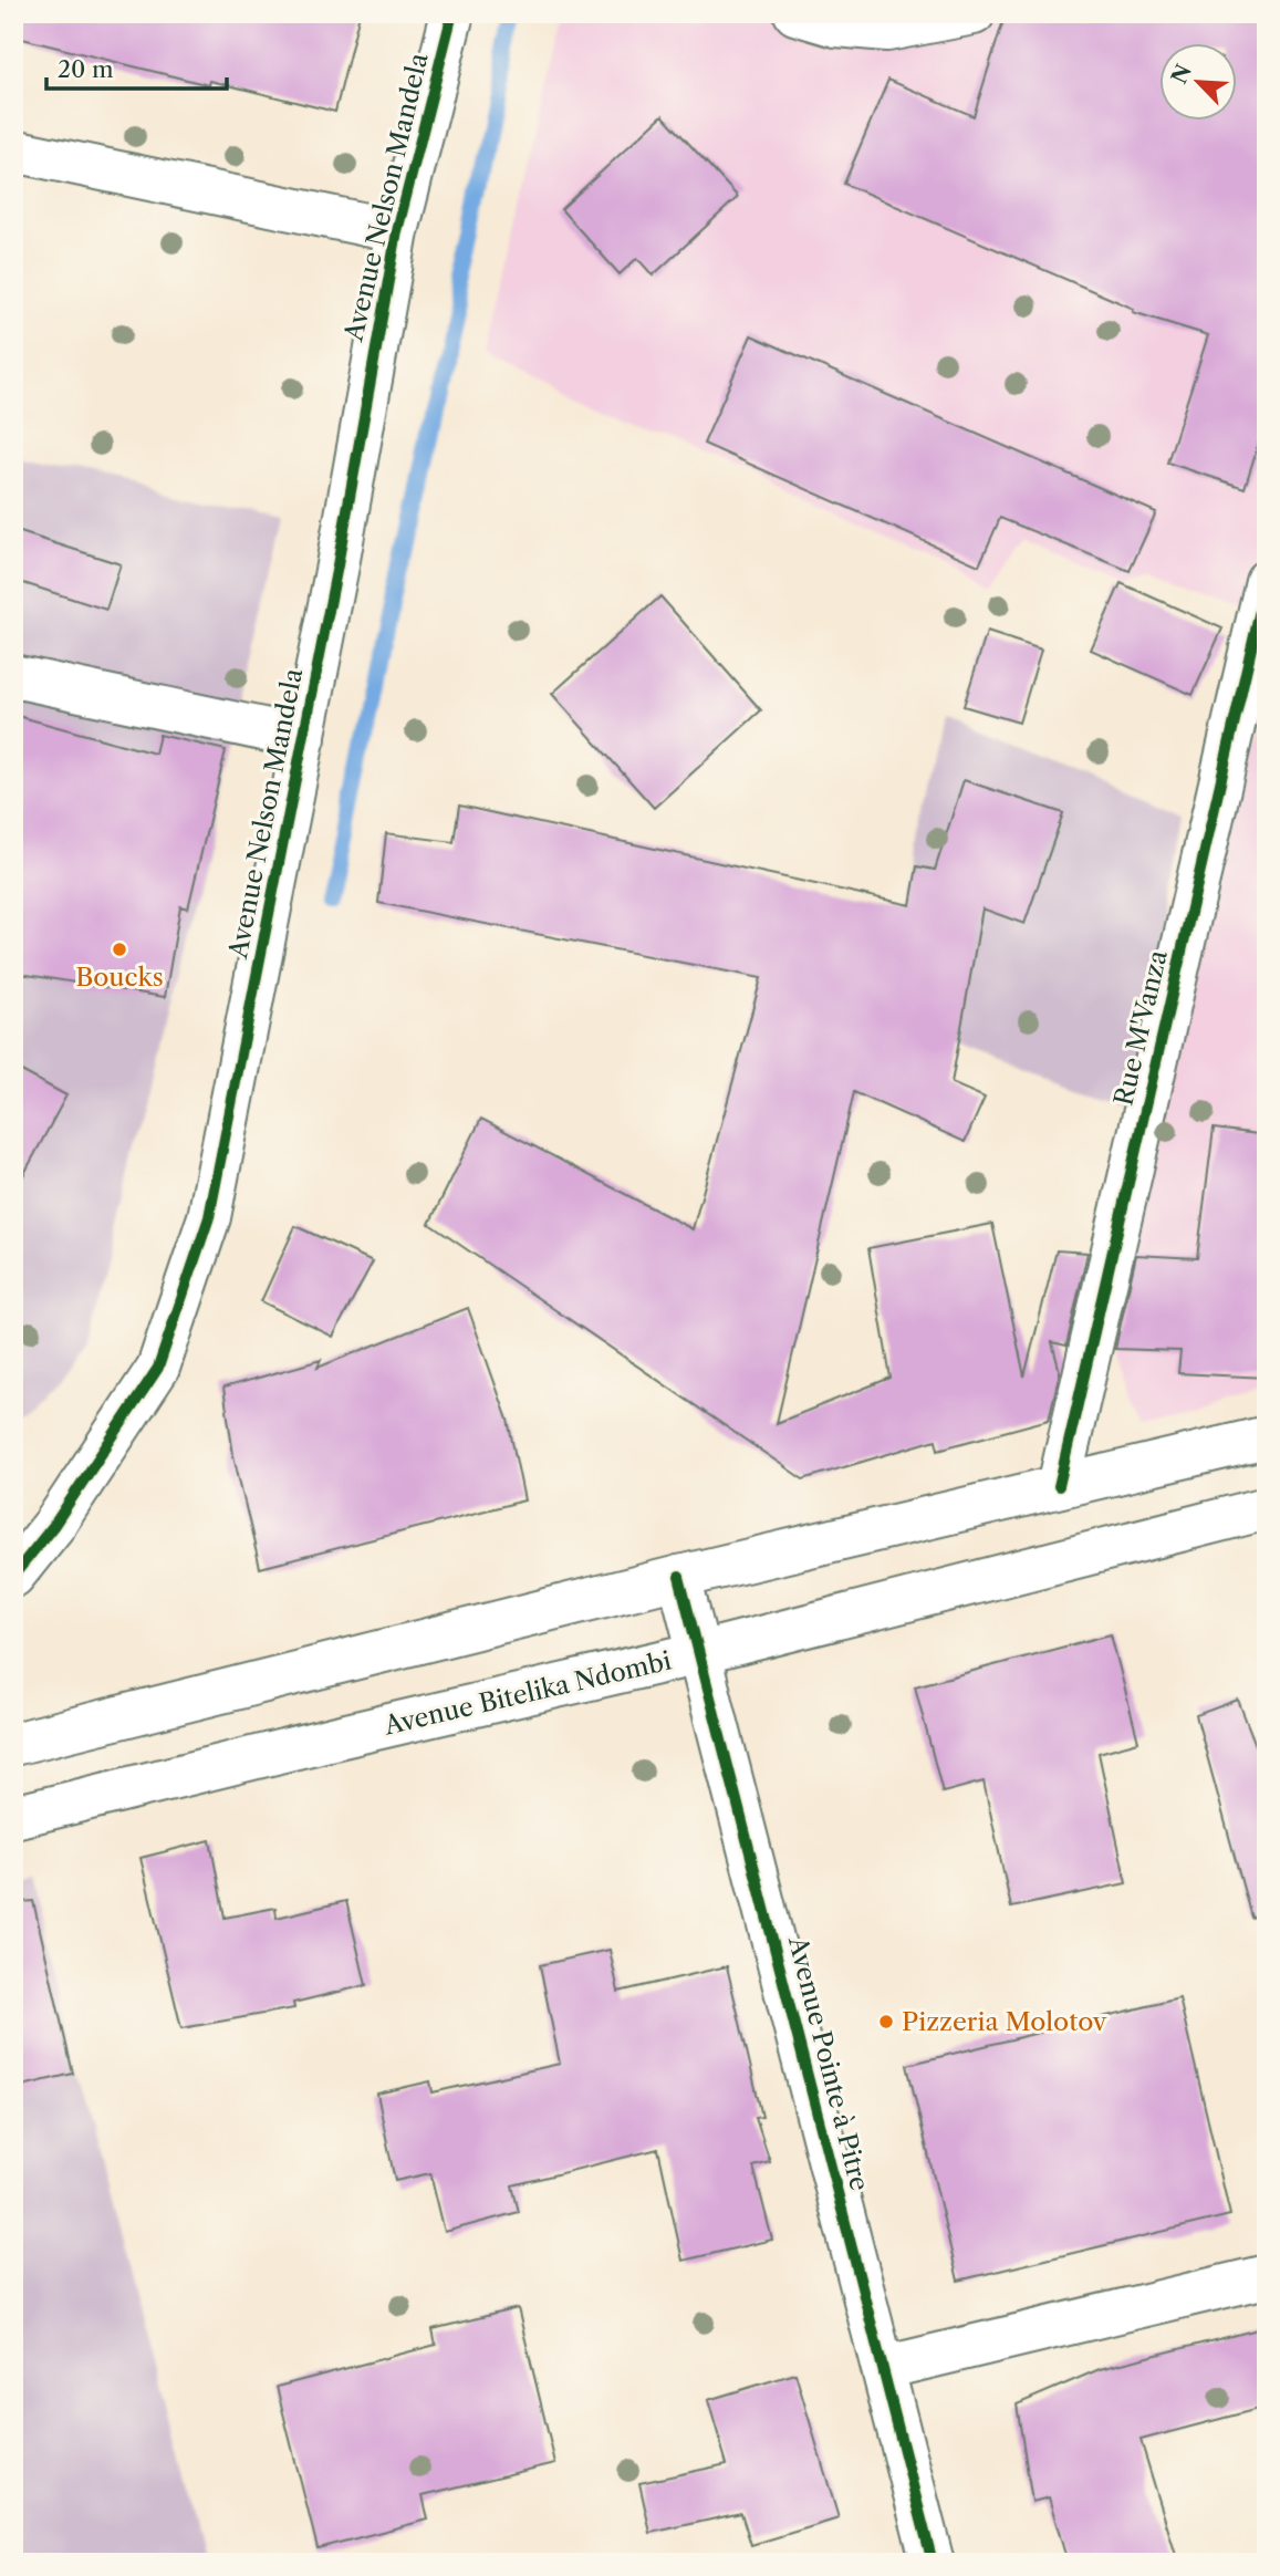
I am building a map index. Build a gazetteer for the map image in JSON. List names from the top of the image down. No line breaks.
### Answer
{"streets":{"main road":["Avenue Nelson Mandela","Rue M'Vanza","Avenue Bitelika Ndombi","Avenue Pointe à Pitre"]},"crossings":[["Avenue Bitelika Ndombi","Avenue Pointe à Pitre"]],"places":["Boucks","Pizzeria Molotov"],"scale_bar":"20 m","north":"top left"}
